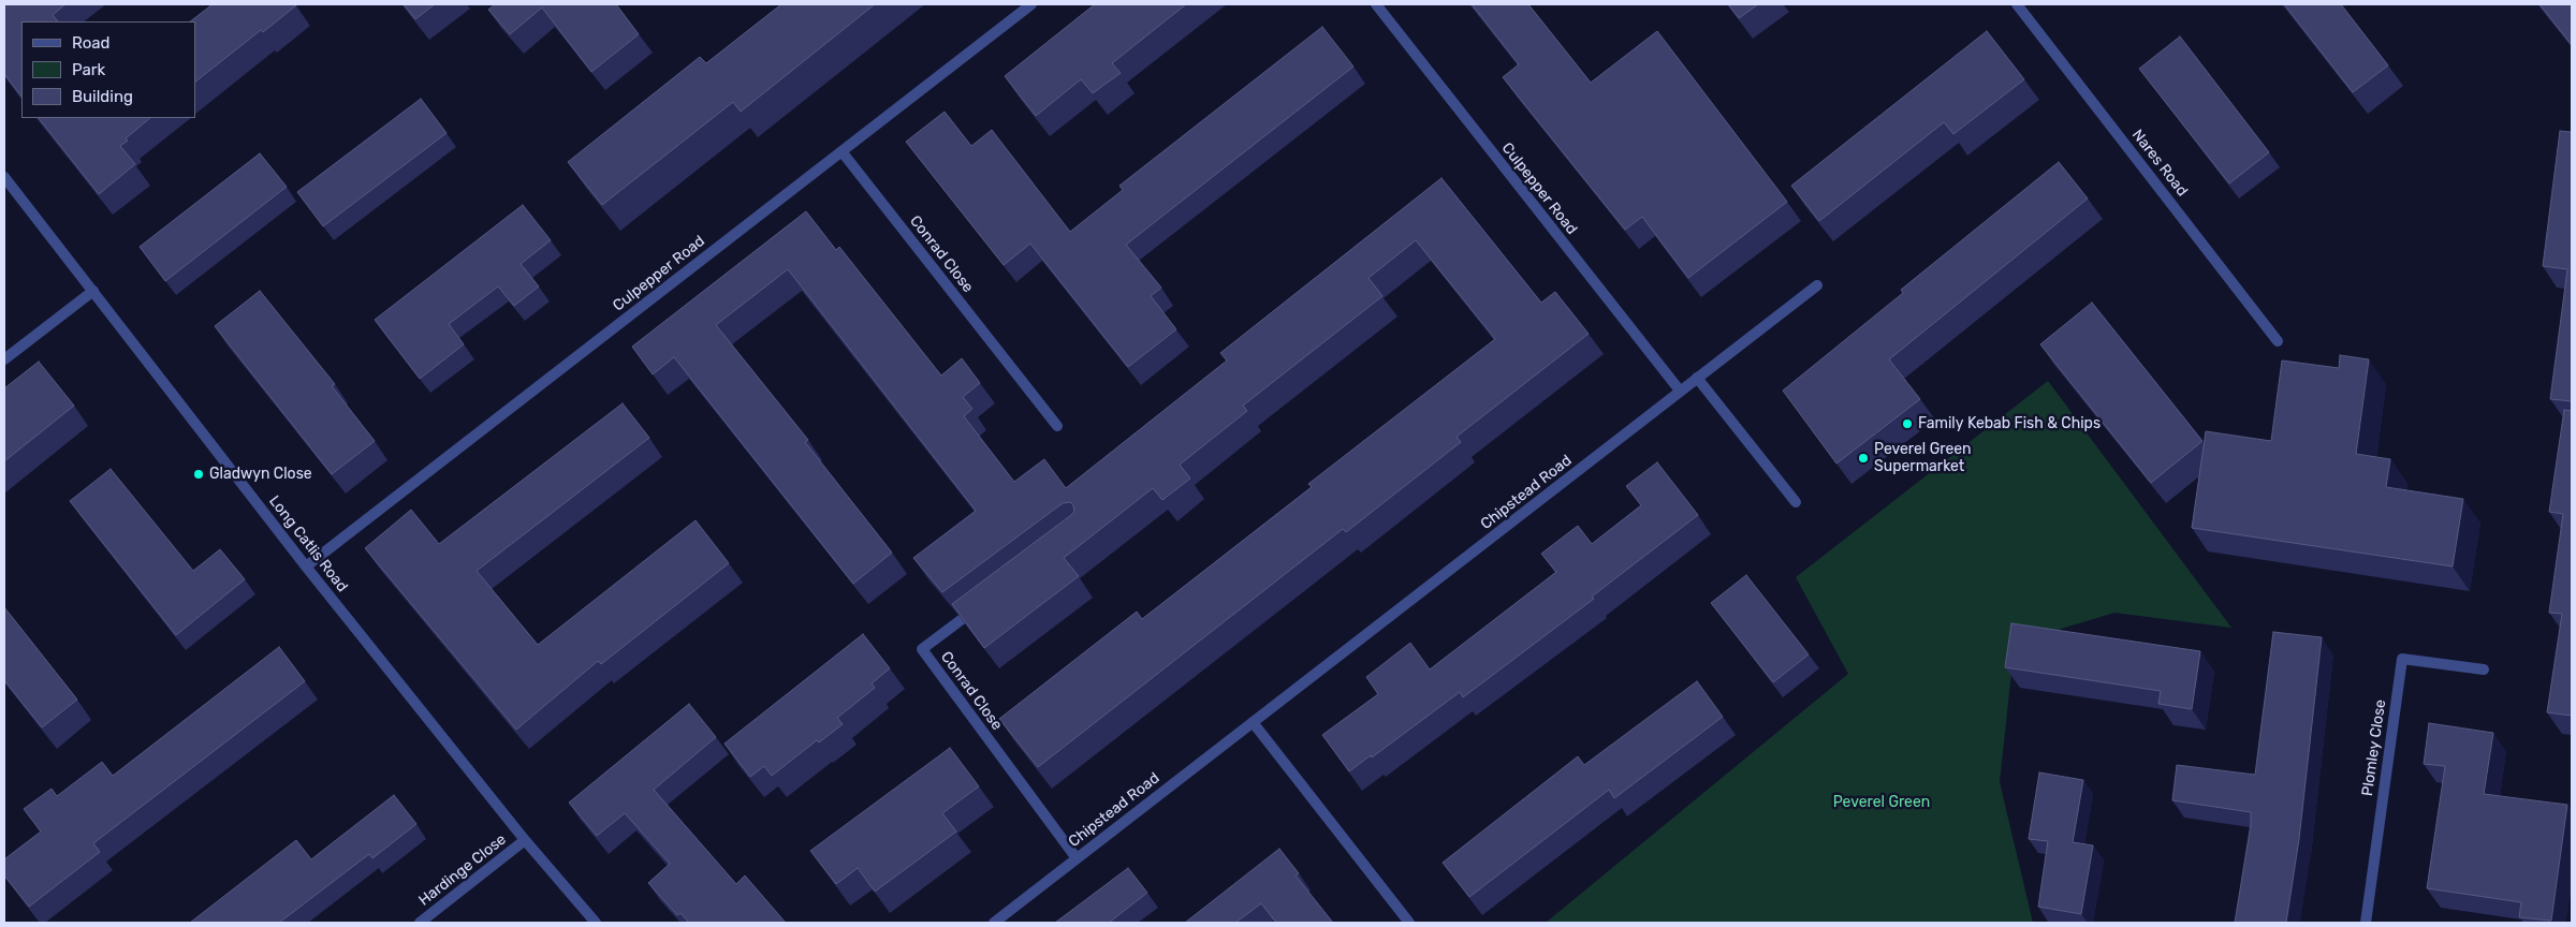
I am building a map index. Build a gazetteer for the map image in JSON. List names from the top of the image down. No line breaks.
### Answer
{"streets":{"street":["Nares Road","Culpepper Road","Conrad Close","Chipstead Road","Long Catlis Road","Plomley Close","Hardinge Close"]},"crossings":[["Culpepper Road","Conrad Close"],["Culpepper Road","Chipstead Road"],["Culpepper Road","Long Catlis Road"],["Conrad Close","Chipstead Road"],["Long Catlis Road","Hardinge Close"]],"parks":["Peverel Green"],"places":["Family Kebab Fish & Chips","Peverel Green Supermarket","Gladwyn Close"],"legend":["Road","Park","Building"]}
